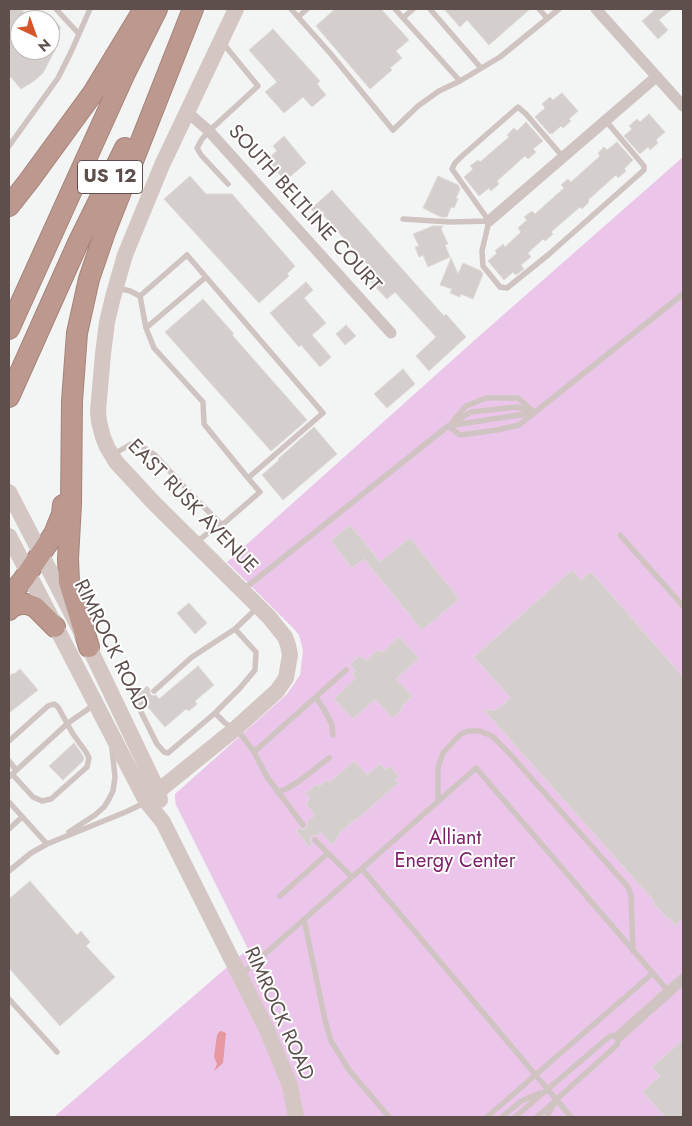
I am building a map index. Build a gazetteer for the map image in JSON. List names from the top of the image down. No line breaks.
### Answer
{"streets":{"highway":["US 12"],"main road":["EAST RUSK AVENUE","RIMROCK ROAD"],"street":["SOUTH BELTLINE COURT"]},"crossings":[["SOUTH BELTLINE COURT","EAST RUSK AVENUE"],["EAST RUSK AVENUE","RIMROCK ROAD"]],"parks":["Alliant Energy Center"],"north":"bottom right"}
